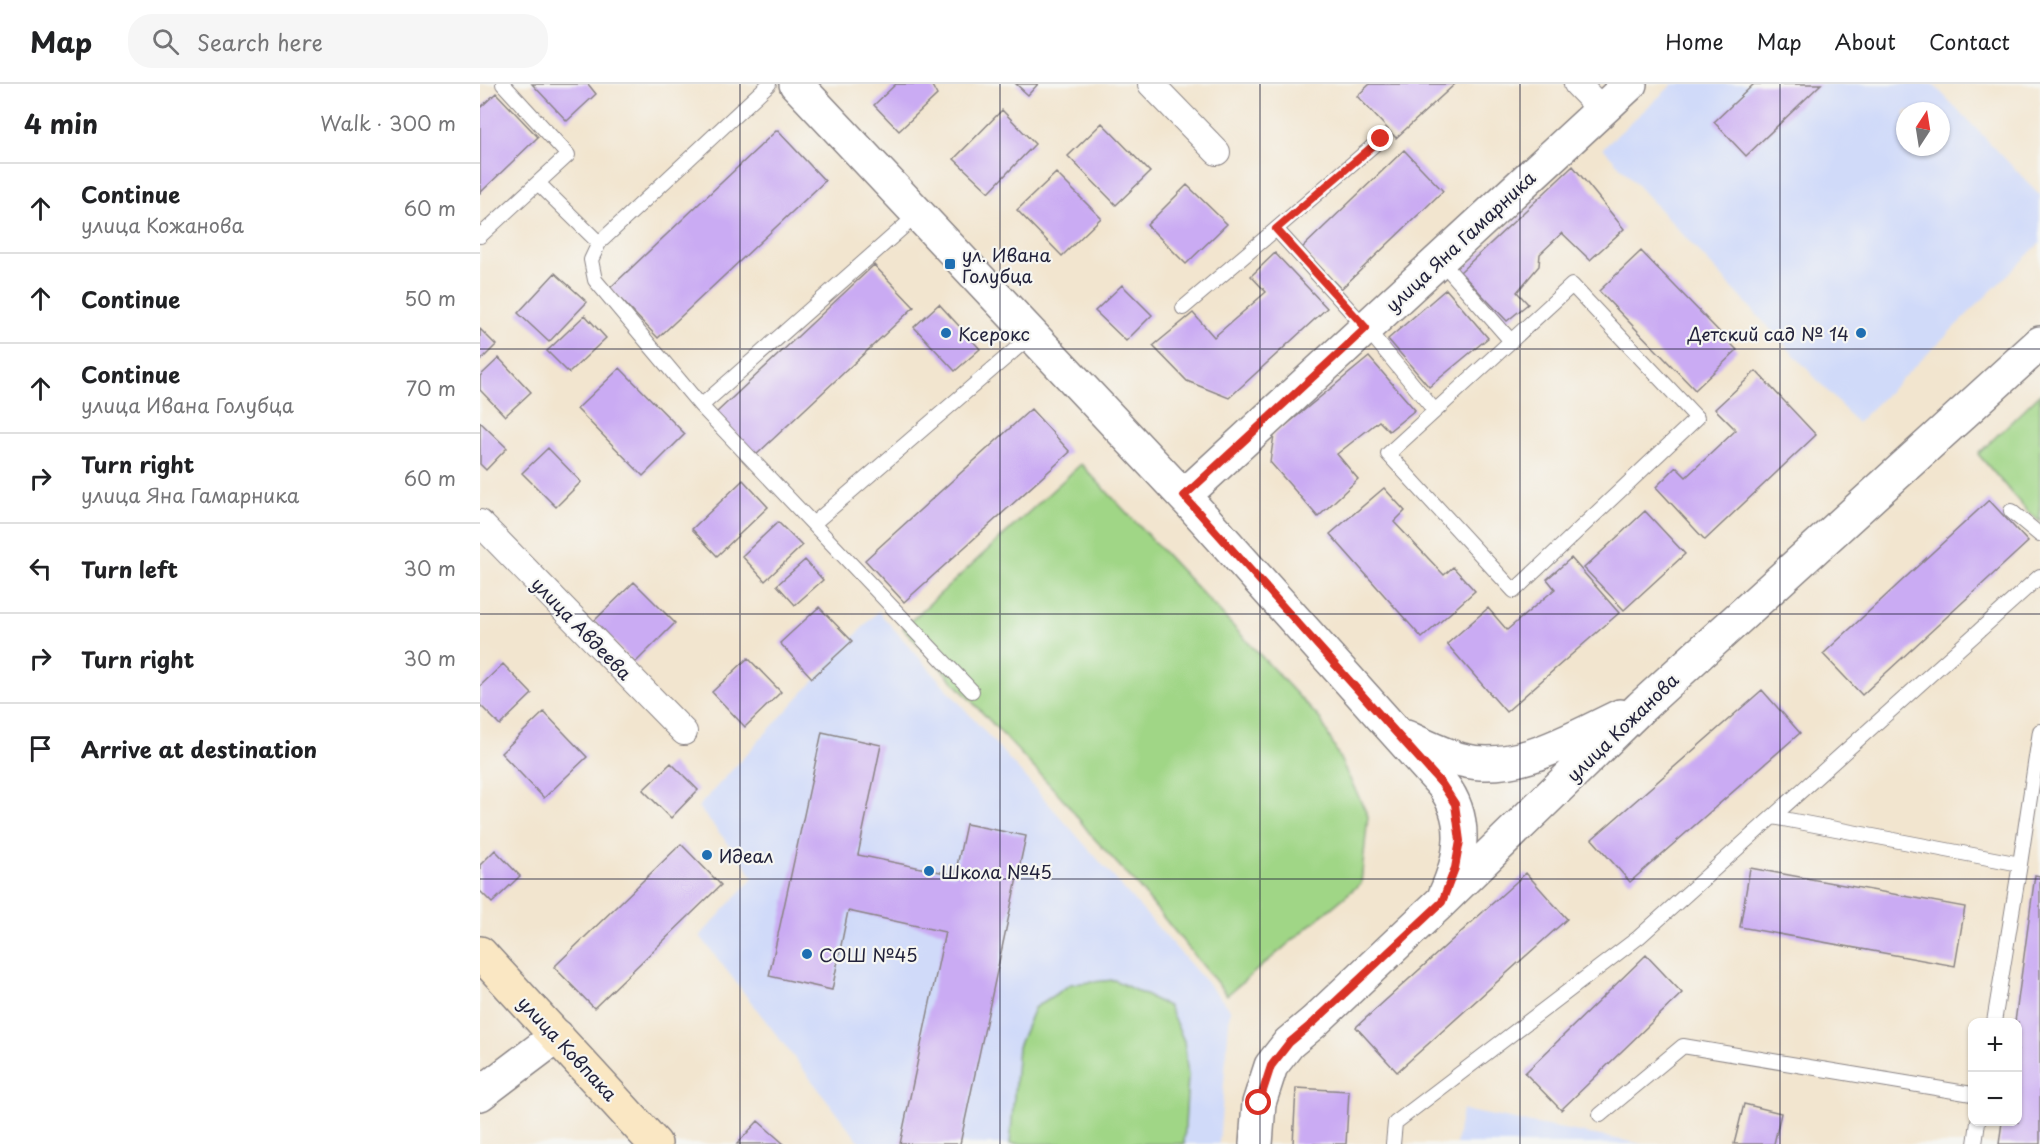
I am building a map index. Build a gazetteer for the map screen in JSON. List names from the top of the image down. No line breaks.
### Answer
{"streets":{"main road":["улица Ковпака"],"street":["улица Яна Гамарника","улица Авдеева","улица Кожанова"]},"places":{"transit":["ул. Ивана Голубца"],"other":["Ксерокс","Детский сад № 14","Идеал","Школа №45","СОШ №45"]},"north":"top","page":{"header":"Map","search":"Search here","nav":["Home","Map","About","Contact"],"heading":["4 min","Walk · 300 m"],"list":[["Continue","улица Кожанова","60 m"],["Continue","50 m"],["Continue","улица Ивана Голубца","70 m"],["Turn right","улица Яна Гамарника","60 m"],["Turn left","30 m"],["Turn right","30 m"],"Arrive at destination"],"map_buttons":["+","−"]}}
